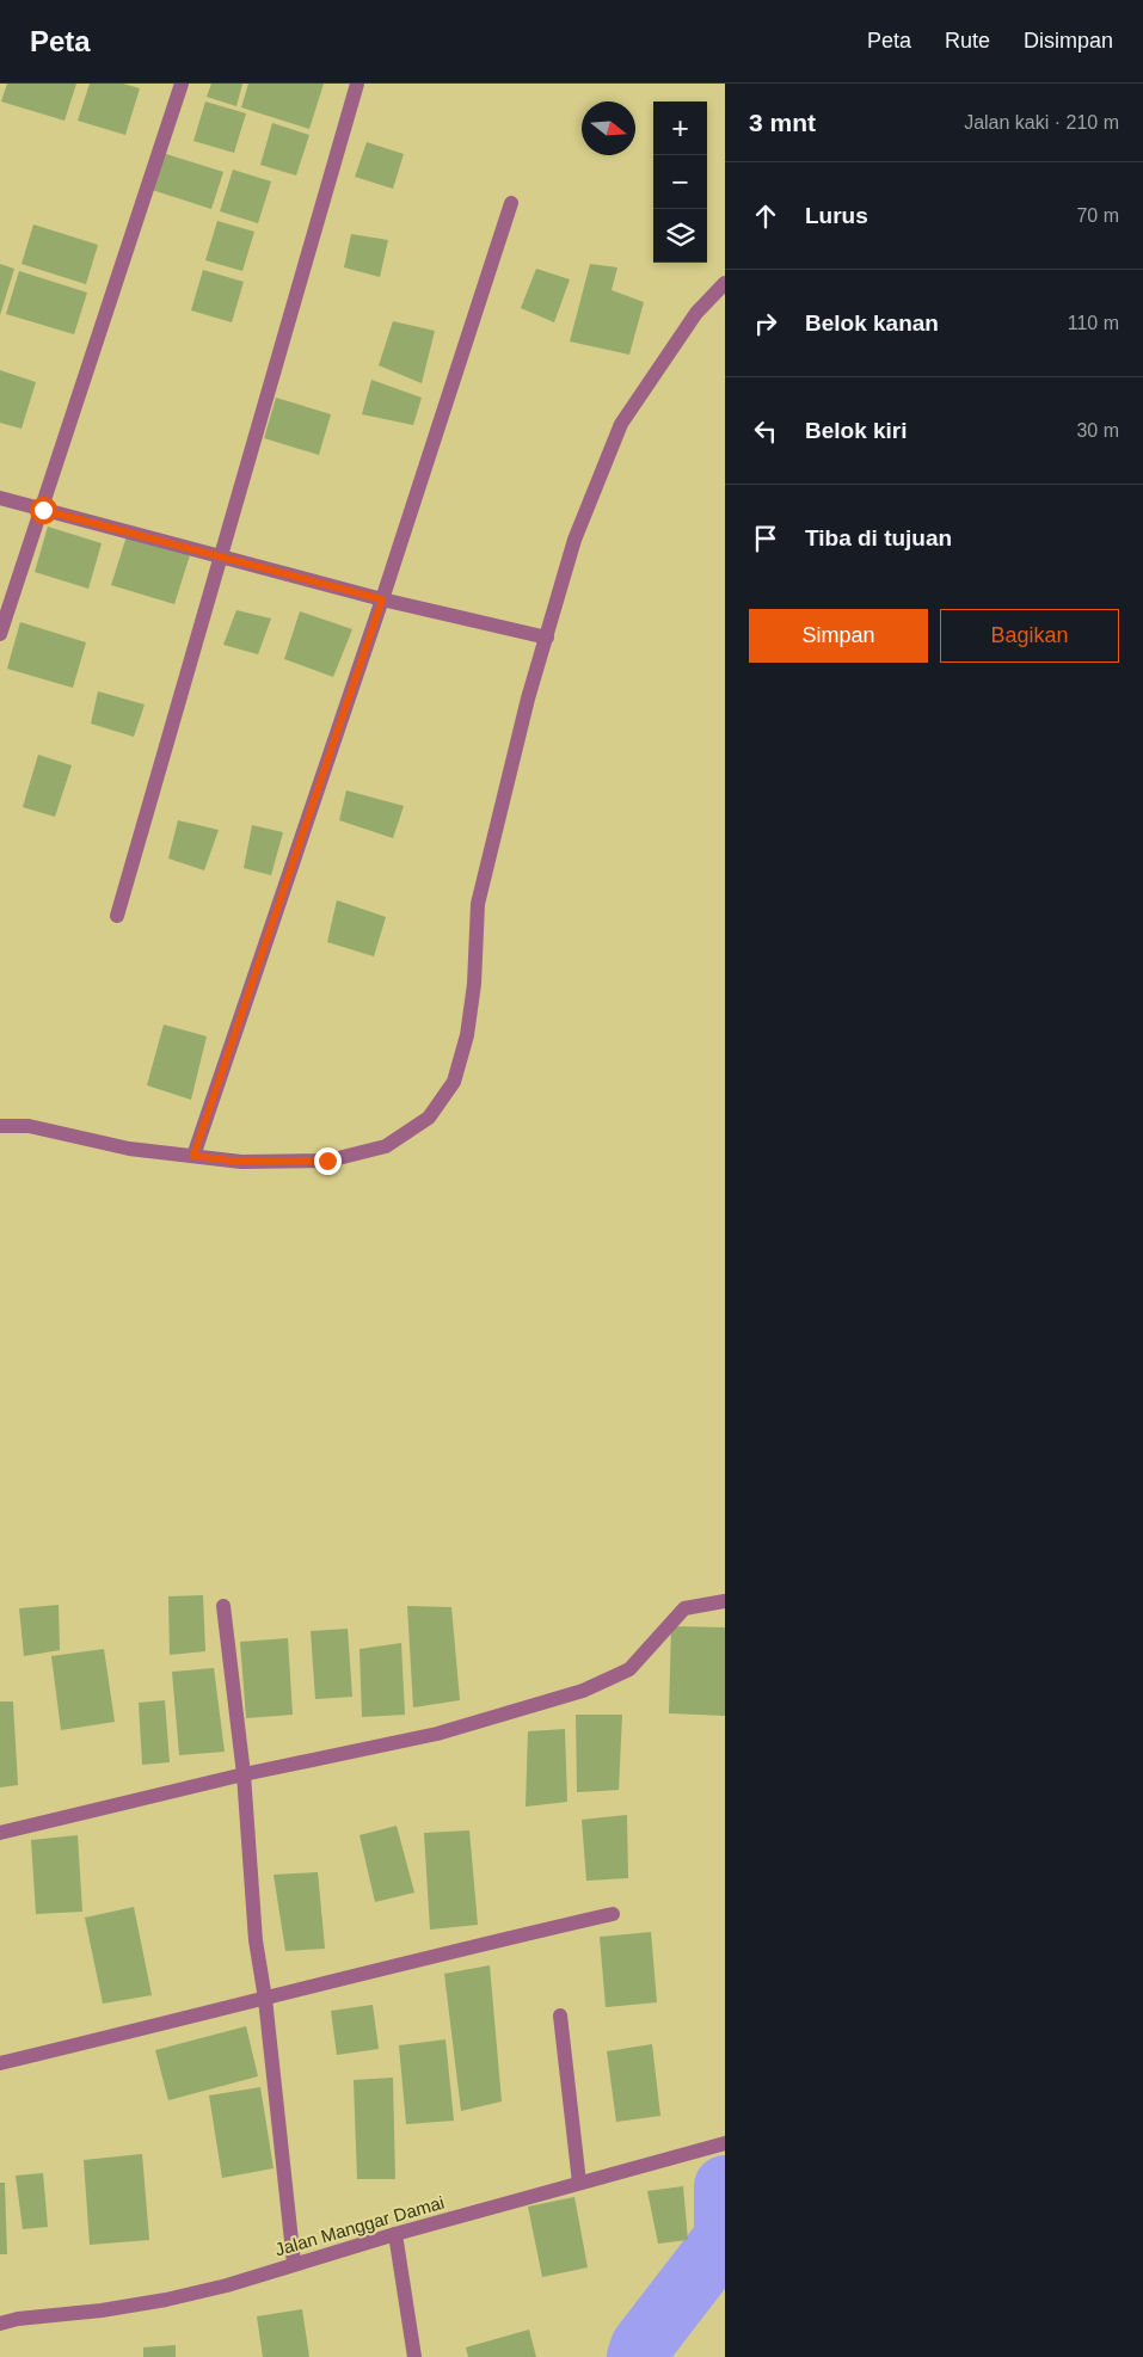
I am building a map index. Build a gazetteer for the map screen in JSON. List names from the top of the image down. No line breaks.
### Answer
{"streets":{"street":["Jalan Manggar Damai"]},"north":"right","page":{"header":"Peta","nav":["Peta","Rute","Disimpan"],"heading":["3 mnt","Jalan kaki · 210 m"],"map_buttons":["+","−"],"list":[["Lurus","70 m"],["Belok kanan","110 m"],["Belok kiri","30 m"],"Tiba di tujuan"],"buttons":["Simpan","Bagikan"]}}
